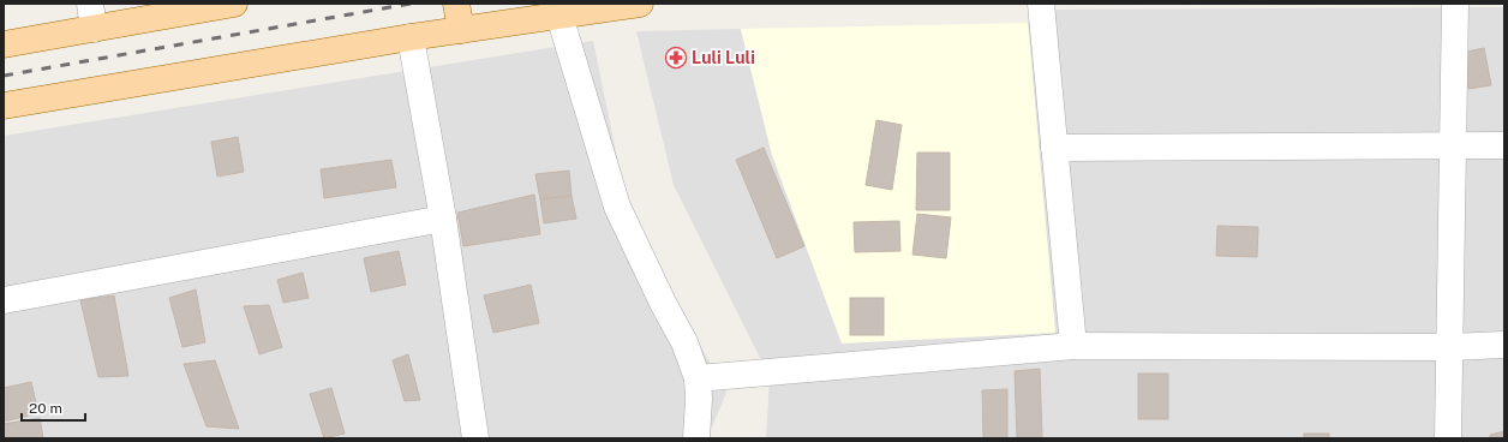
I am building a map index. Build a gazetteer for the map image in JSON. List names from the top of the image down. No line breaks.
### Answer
{"places":{"pharmacy":["Luli Luli"]},"scale_bar":"20 m"}
